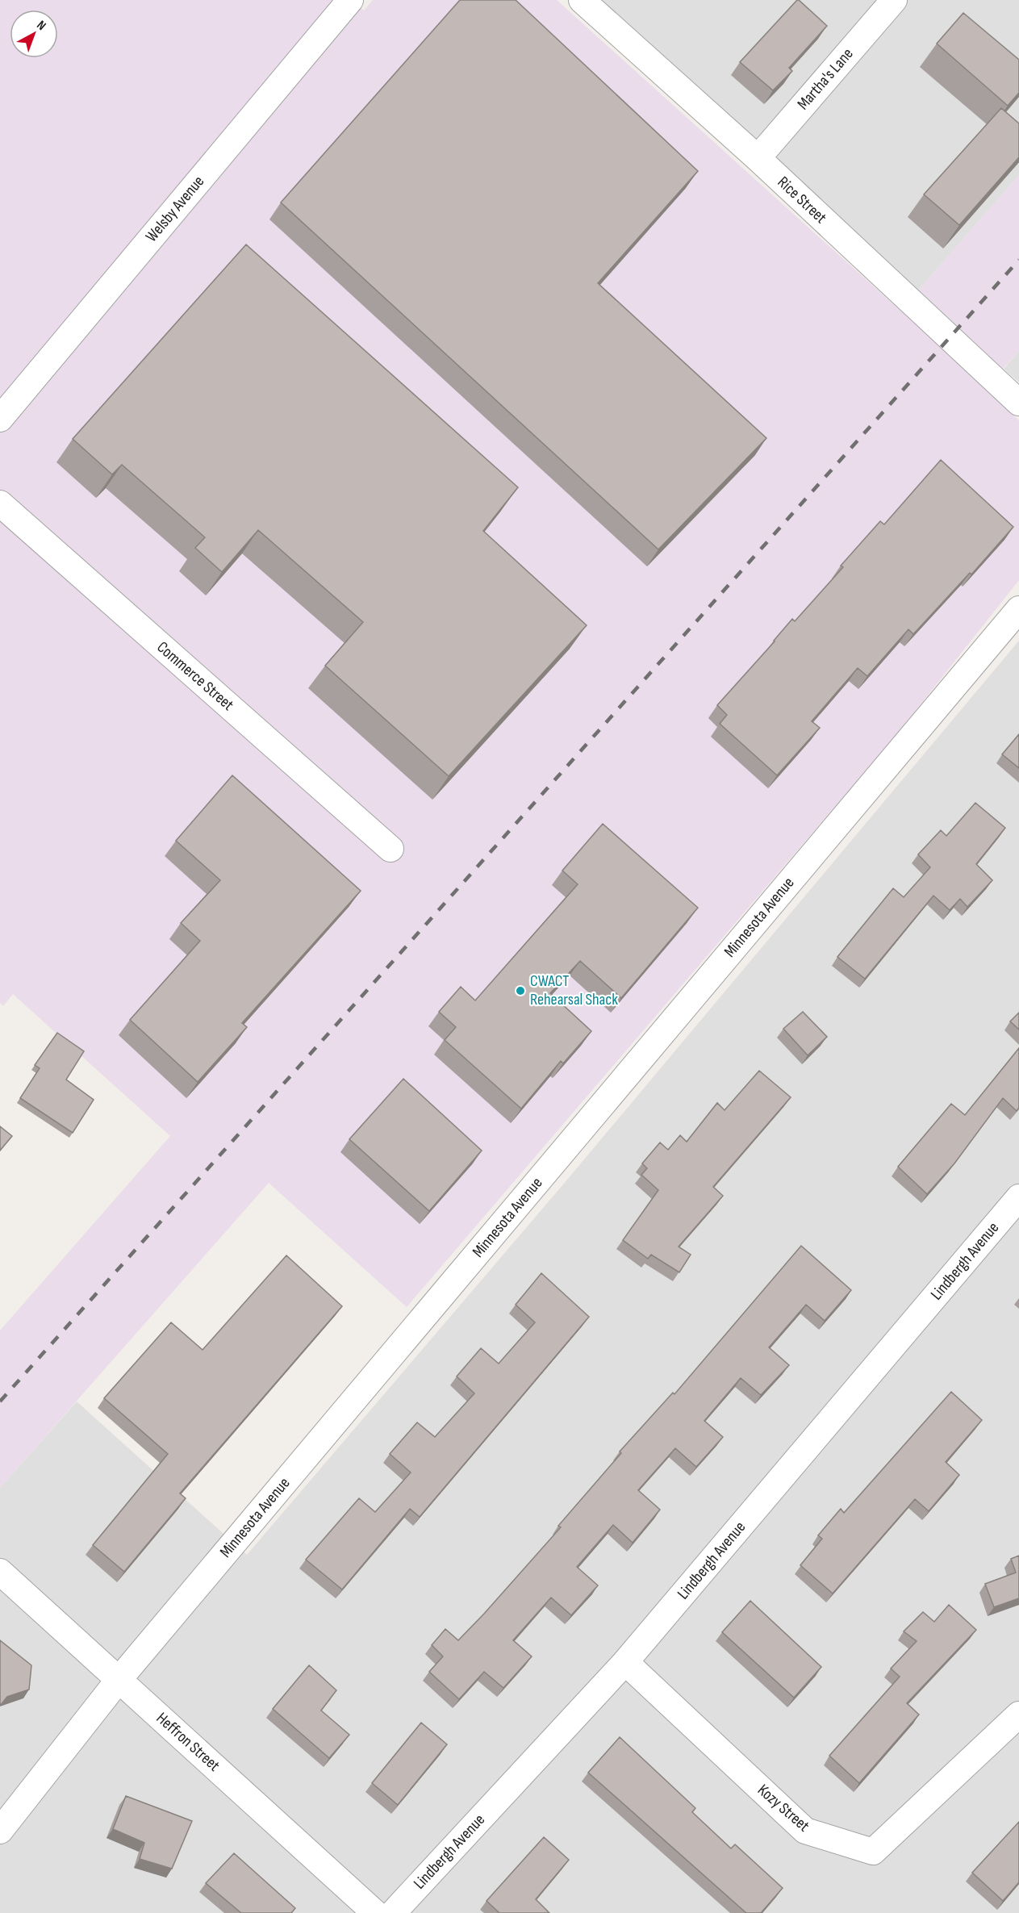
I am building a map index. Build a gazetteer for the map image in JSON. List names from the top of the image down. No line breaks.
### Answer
{"streets":{"street":["Martha's Lane","Rice Street","Welsby Avenue","Commerce Street","Minnesota Avenue","Lindbergh Avenue","Heffron Street","Kozy Street"]},"crossings":[["Martha's Lane","Rice Street"],["Minnesota Avenue","Heffron Street"],["Lindbergh Avenue","Kozy Street"]],"places":["CWACT Rehearsal Shack"],"north":"top right"}
